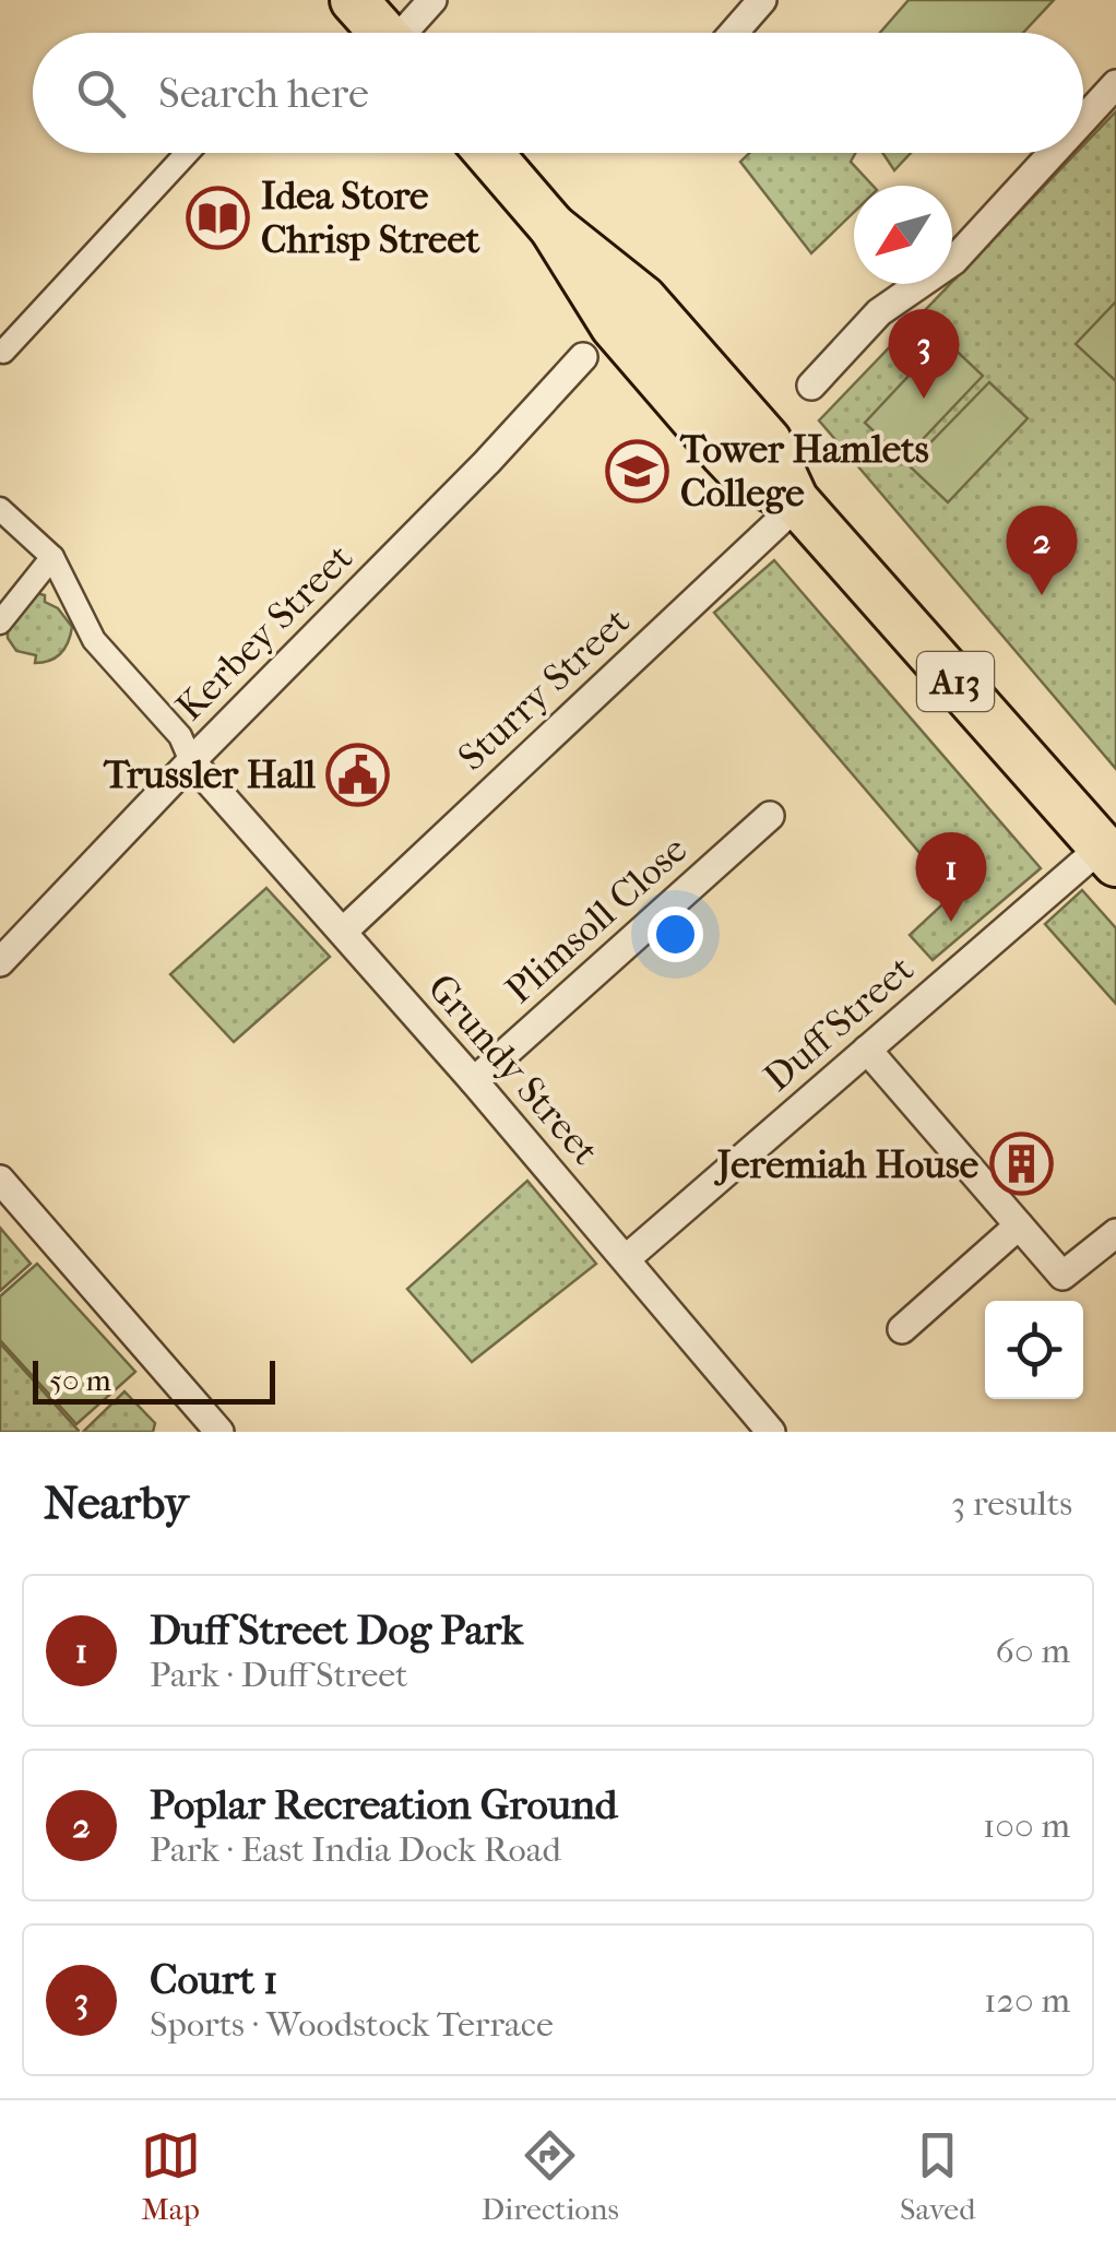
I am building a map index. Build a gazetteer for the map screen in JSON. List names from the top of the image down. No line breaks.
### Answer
{"streets":{"highway":["A13"],"street":["Kerbey Street","Sturry Street","Plimsoll Close","Duff Street","Grundy Street"]},"crossings":[["Kerbey Street","Grundy Street"],["A13","Sturry Street"],["A13","Duff Street"],["Sturry Street","Grundy Street"],["Plimsoll Close","Grundy Street"],["Duff Street","Grundy Street"]],"places":{"library":["Idea Store Chrisp Street"],"school or university":["Tower Hamlets College"],"public building":["Trussler Hall"],"building":["Jeremiah House"]},"scale_bar":"50 m","north":"bottom left","page":{"search":"Search here","pins":["3","2","1"],"scale":"50 m","heading":["Nearby","3 results"],"list":[{"mark":"1","name":"Duff Street Dog Park","note":"Park · Duff Street","value":"60 m"},{"mark":"2","name":"Poplar Recreation Ground","note":"Park · East India Dock Road","value":"100 m"},{"mark":"3","name":"Court 1","note":"Sports · Woodstock Terrace","value":"120 m"}],"nav":["Map","Directions","Saved"]}}
